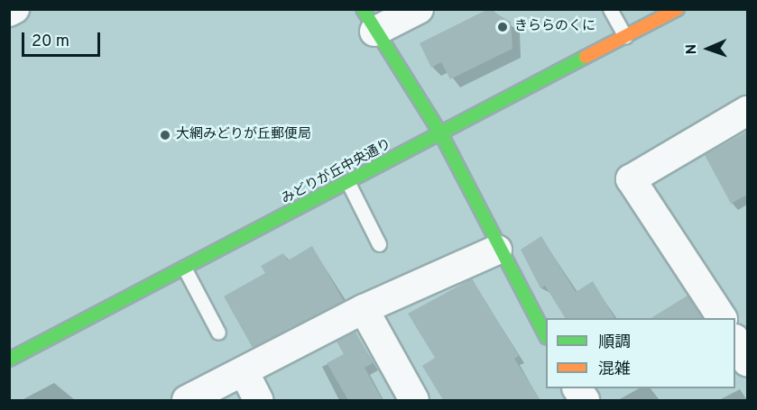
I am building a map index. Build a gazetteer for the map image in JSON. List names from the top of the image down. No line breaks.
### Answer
{"streets":{"street":["みどりが丘中央通り"]},"places":["きららのくに","大網みどりが丘郵便局"],"legend":["順調","混雑"],"scale_bar":"20 m","north":"left"}
